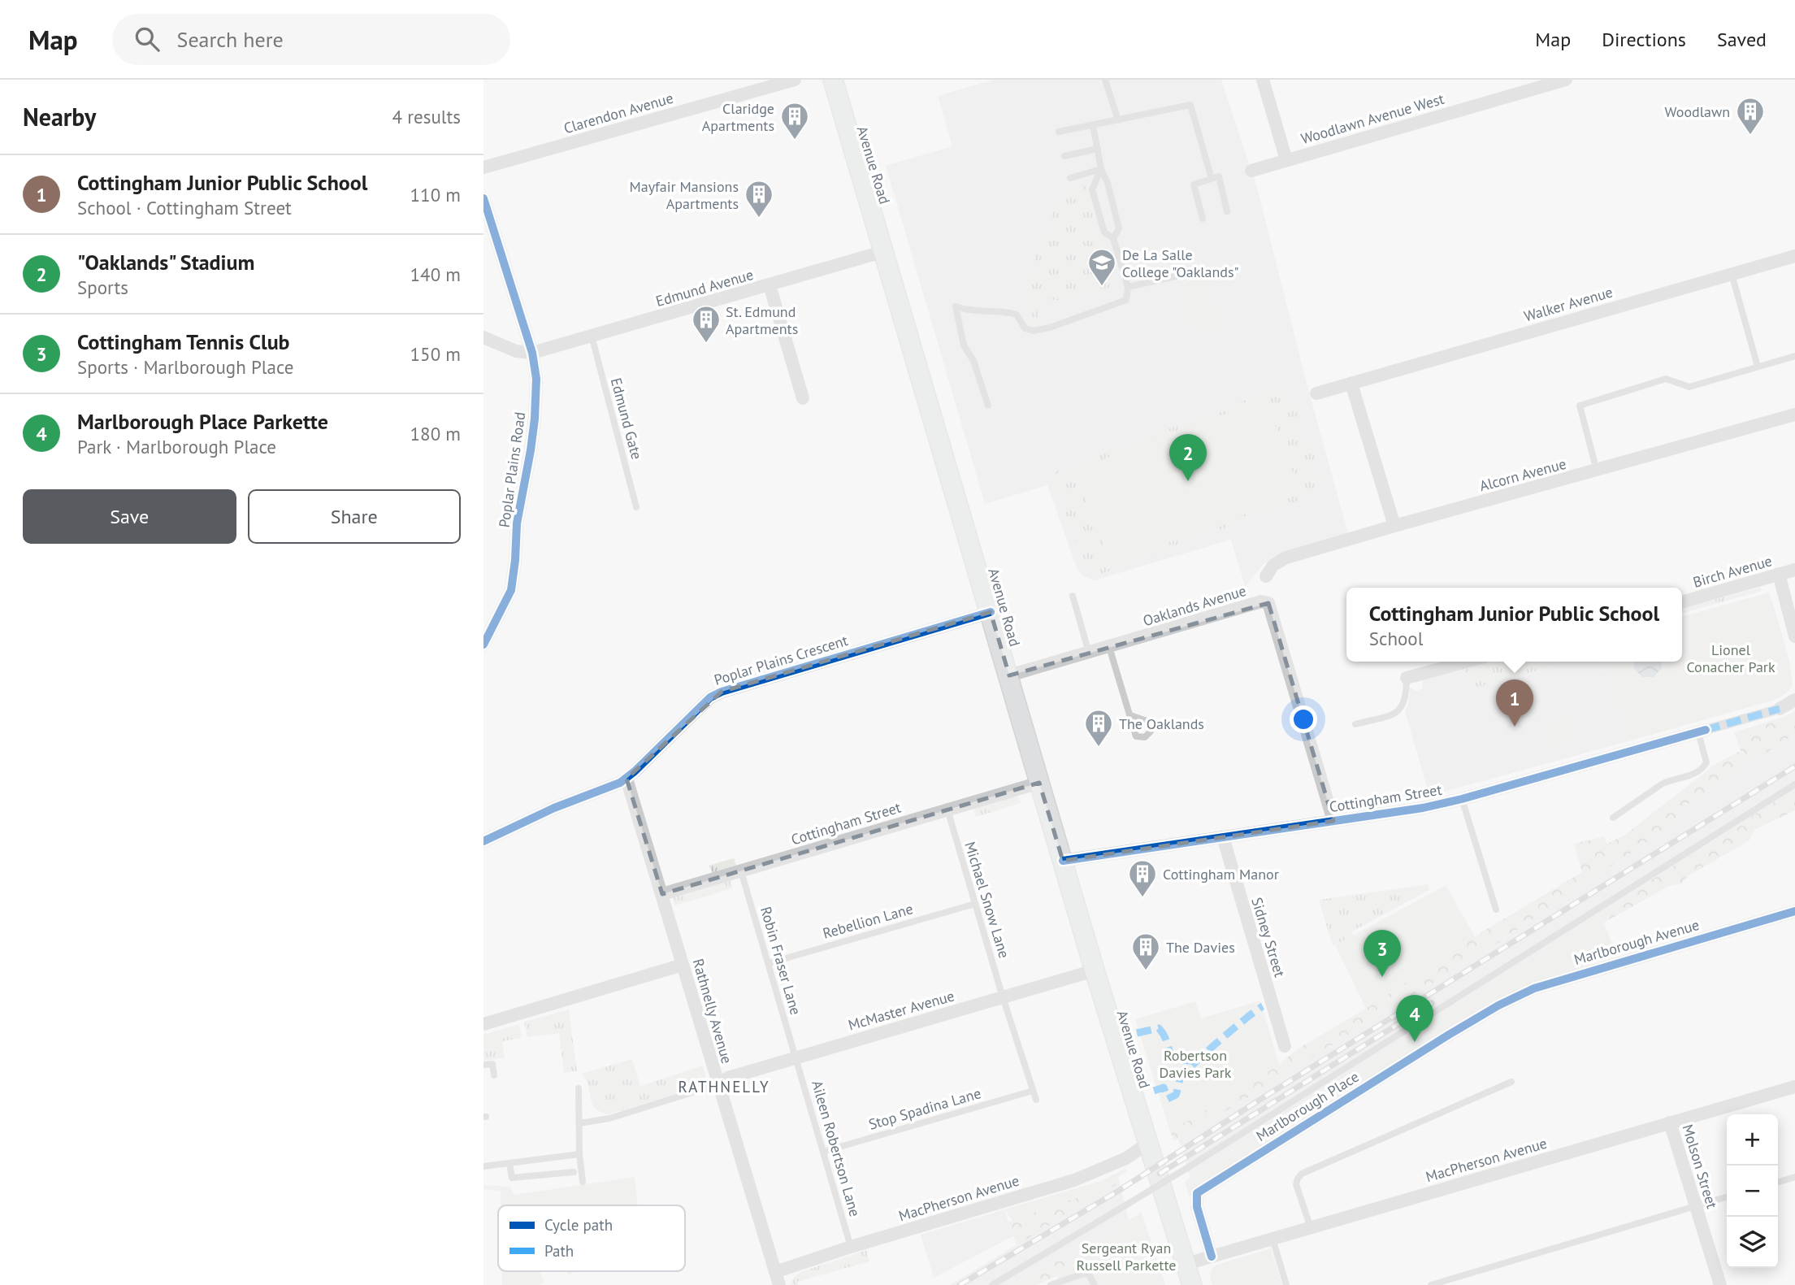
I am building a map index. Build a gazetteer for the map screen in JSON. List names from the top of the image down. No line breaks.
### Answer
{"streets":{"main road":["Avenue Road"],"street":["Clarendon Avenue","Woodlawn Avenue West","Edmund Avenue","Walker Avenue","Poplar Plains Road","Alcorn Avenue","Birch Avenue","Oaklands Avenue","Poplar Plains Crescent","Cottingham Street","Sidney Street","Marlborough Avenue","McMaster Avenue","Rathnelly Avenue","Marlborough Place","MacPherson Avenue","Molson Street"],"lane":["Edmund Gate","Michael Snow Lane","Rebellion Lane","Robin Fraser Lane","Stop Spadina Lane","Aileen Robertson Lane"]},"crossings":[["Avenue Road","Edmund Avenue"],["Avenue Road","Oaklands Avenue"],["Avenue Road","Poplar Plains Crescent"],["Avenue Road","Cottingham Street"],["Avenue Road","McMaster Avenue"],["Avenue Road","MacPherson Avenue"],["Edmund Avenue","Edmund Gate"],["Edmund Avenue","Poplar Plains Road"],["Oaklands Avenue","Cottingham Street"],["Poplar Plains Crescent","Rathnelly Avenue"],["Cottingham Street","Michael Snow Lane"],["Cottingham Street","Sidney Street"],["Cottingham Street","Robin Fraser Lane"],["Cottingham Street","Rathnelly Avenue"],["Michael Snow Lane","Rebellion Lane"],["Michael Snow Lane","McMaster Avenue"],["Michael Snow Lane","Stop Spadina Lane"],["Rebellion Lane","Robin Fraser Lane"],["Marlborough Avenue","Marlborough Place"],["Robin Fraser Lane","McMaster Avenue"],["Robin Fraser Lane","Aileen Robertson Lane"],["McMaster Avenue","Rathnelly Avenue"],["McMaster Avenue","Aileen Robertson Lane"],["Rathnelly Avenue","MacPherson Avenue"],["Marlborough Place","MacPherson Avenue"],["Stop Spadina Lane","Aileen Robertson Lane"],["Aileen Robertson Lane","MacPherson Avenue"],["MacPherson Avenue","Molson Street"]],"districts":["RATHNELLY"],"parks":["Lionel Conacher Park","Robertson Davies Park","Sergeant Ryan Russell Parkette"],"places":{"building":["Woodlawn","Claridge Apartments","Mayfair Mansions Apartments","St. Edmund Apartments","The Oaklands","Cottingham Manor","The Davies"],"school or university":["De La Salle College \"Oaklands\""]},"legend":["Cycle path","Path"],"page":{"header":"Map","search":"Search here","nav":["Map","Directions","Saved"],"heading":["Nearby","4 results"],"list":[{"mark":"1","name":"Cottingham Junior Public School","note":"School · Cottingham Street","value":"110 m"},{"mark":"2","name":"\"Oaklands\" Stadium","note":"Sports","value":"140 m"},{"mark":"3","name":"Cottingham Tennis Club","note":"Sports · Marlborough Place","value":"150 m"},{"mark":"4","name":"Marlborough Place Parkette","note":"Park · Marlborough Place","value":"180 m"}],"pins":["2","1","3","4"],"buttons":["Save","Share"],"popup":["Cottingham Junior Public School","School"],"map_buttons":["+","−"]}}
